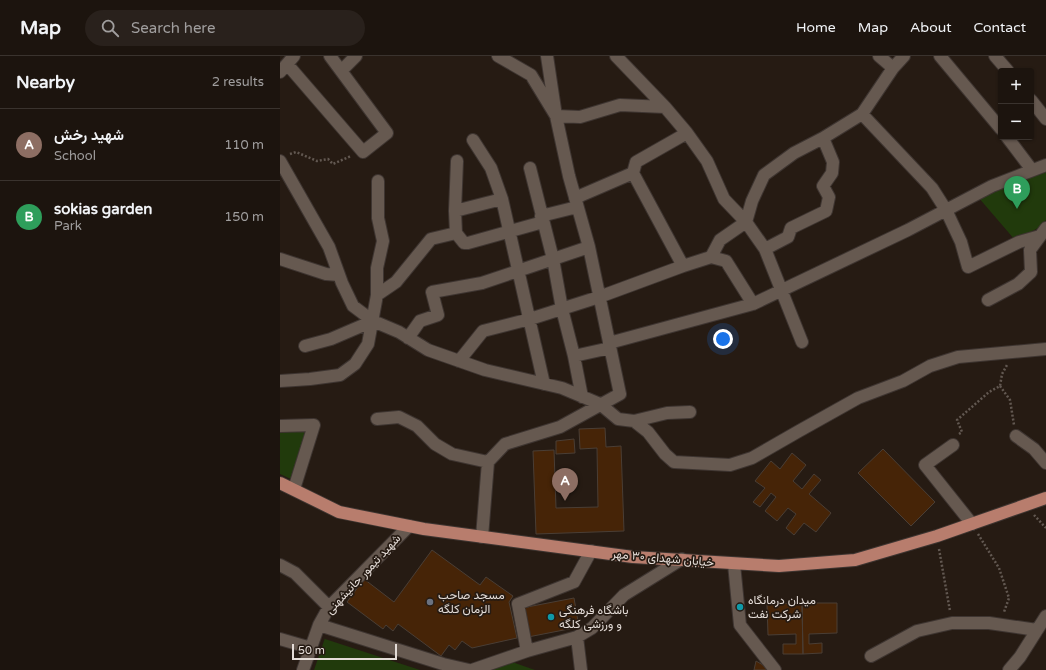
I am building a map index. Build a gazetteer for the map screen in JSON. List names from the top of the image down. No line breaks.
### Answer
{"streets":{"main road":["خیابان شهدای ۳۰ مهر"],"street":["شهید تیمور جانیشهنی"]},"crossings":[["خیابان شهدای ۳۰ مهر","شهید تیمور جانیشهنی"]],"places":["مسجد صاحب الزمان کلگه","میدان درمانگاه شرکت نفت","باشگاه فرهنگی و ورزشی کلگه"],"scale_bar":"50 m","page":{"header":"Map","search":"Search here","nav":["Home","Map","About","Contact"],"heading":["Nearby","2 results"],"map_buttons":["+","−"],"list":[{"mark":"A","name":"شهید رخش","note":"School","value":"110 m"},{"mark":"B","name":"sokias garden","note":"Park","value":"150 m"}],"pins":["B","A"],"scale":"50 m"}}
